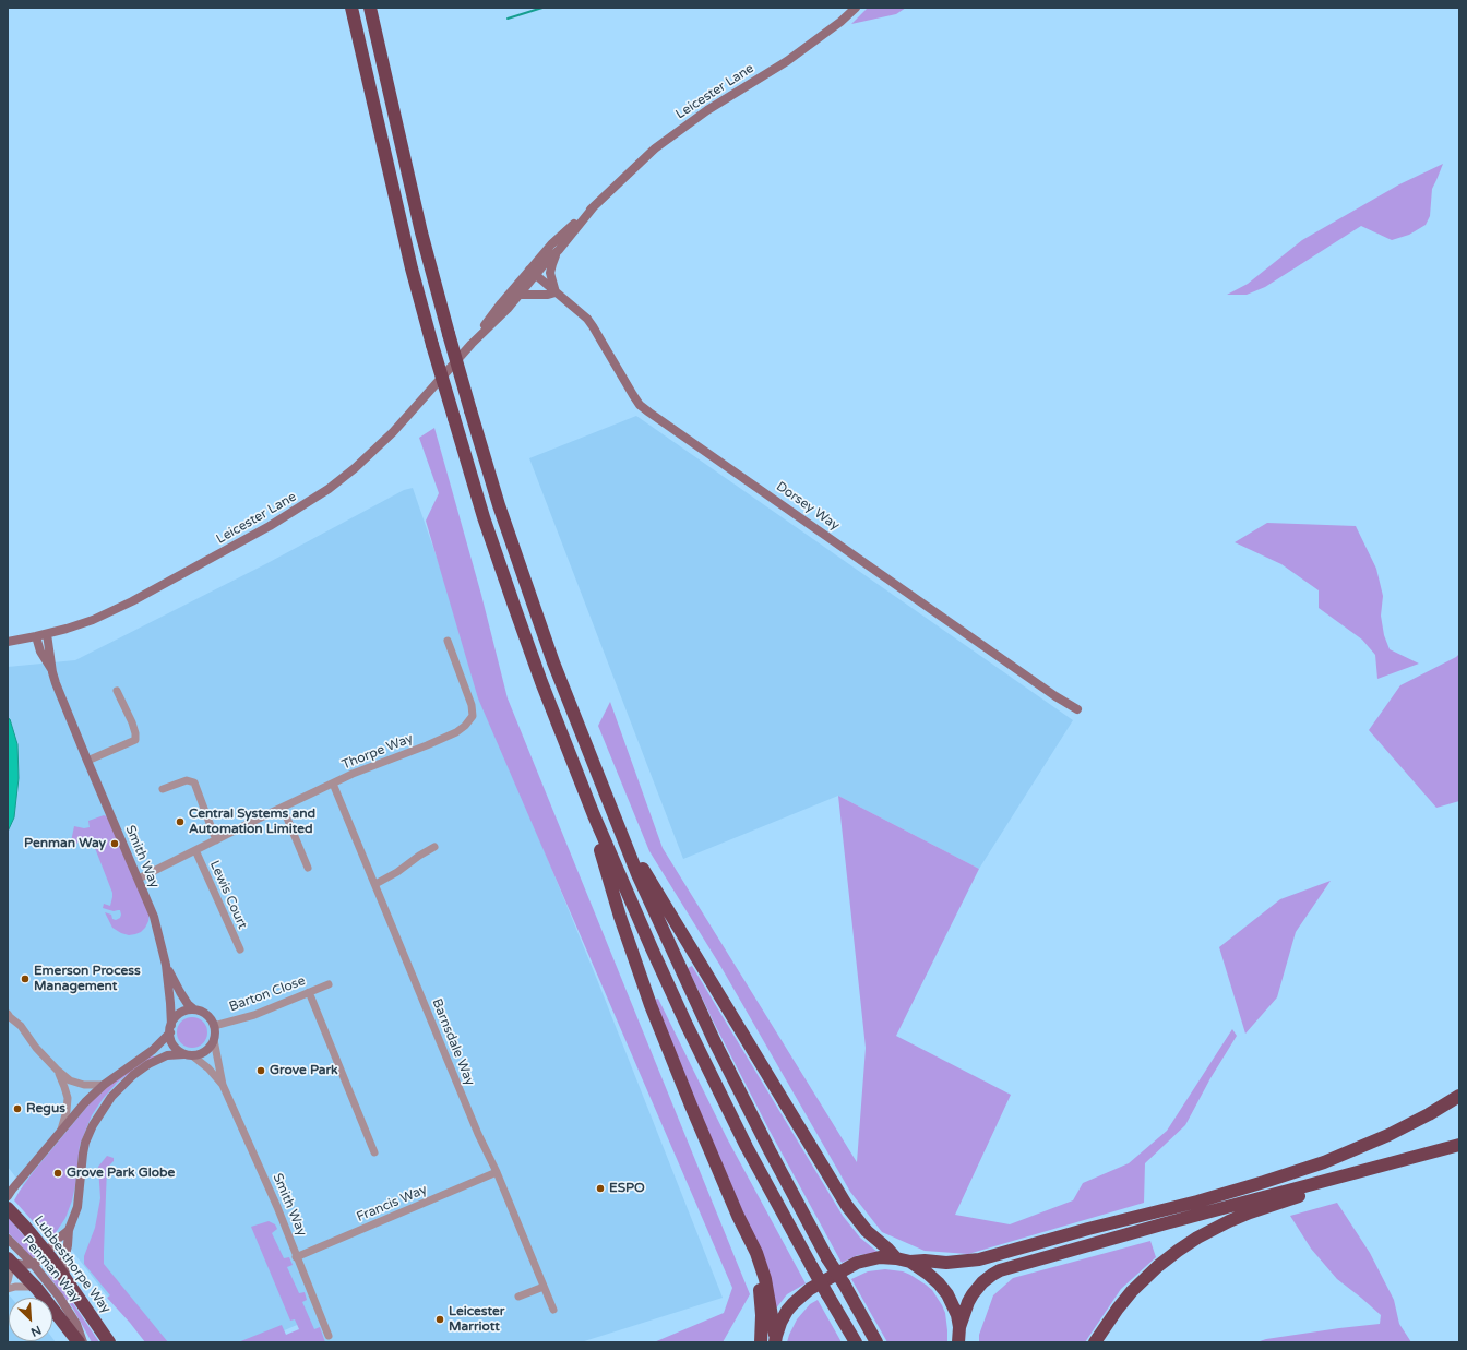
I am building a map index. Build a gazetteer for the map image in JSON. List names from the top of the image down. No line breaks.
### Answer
{"streets":{"highway":["Lubbesthorpe Way"],"street":["Leicester Lane","Dorsey Way","Thorpe Way","Smith Way","Lewis Court","Barton Close","Barnsdale Way","Francis Way","Penman Way"]},"crossings":[["Leicester Lane","Dorsey Way"],["Thorpe Way","Smith Way"],["Thorpe Way","Lewis Court"],["Thorpe Way","Barnsdale Way"],["Smith Way","Barton Close"],["Smith Way","Francis Way"],["Smith Way","Penman Way"],["Barton Close","Penman Way"],["Barnsdale Way","Francis Way"],["Lubbesthorpe Way","Penman Way"]],"places":["Central Systems and Automation Limited","Penman Way","Emerson Process Management","Grove Park","Regus","Grove Park Globe","ESPO","Leicester Marriott"],"north":"bottom right"}
